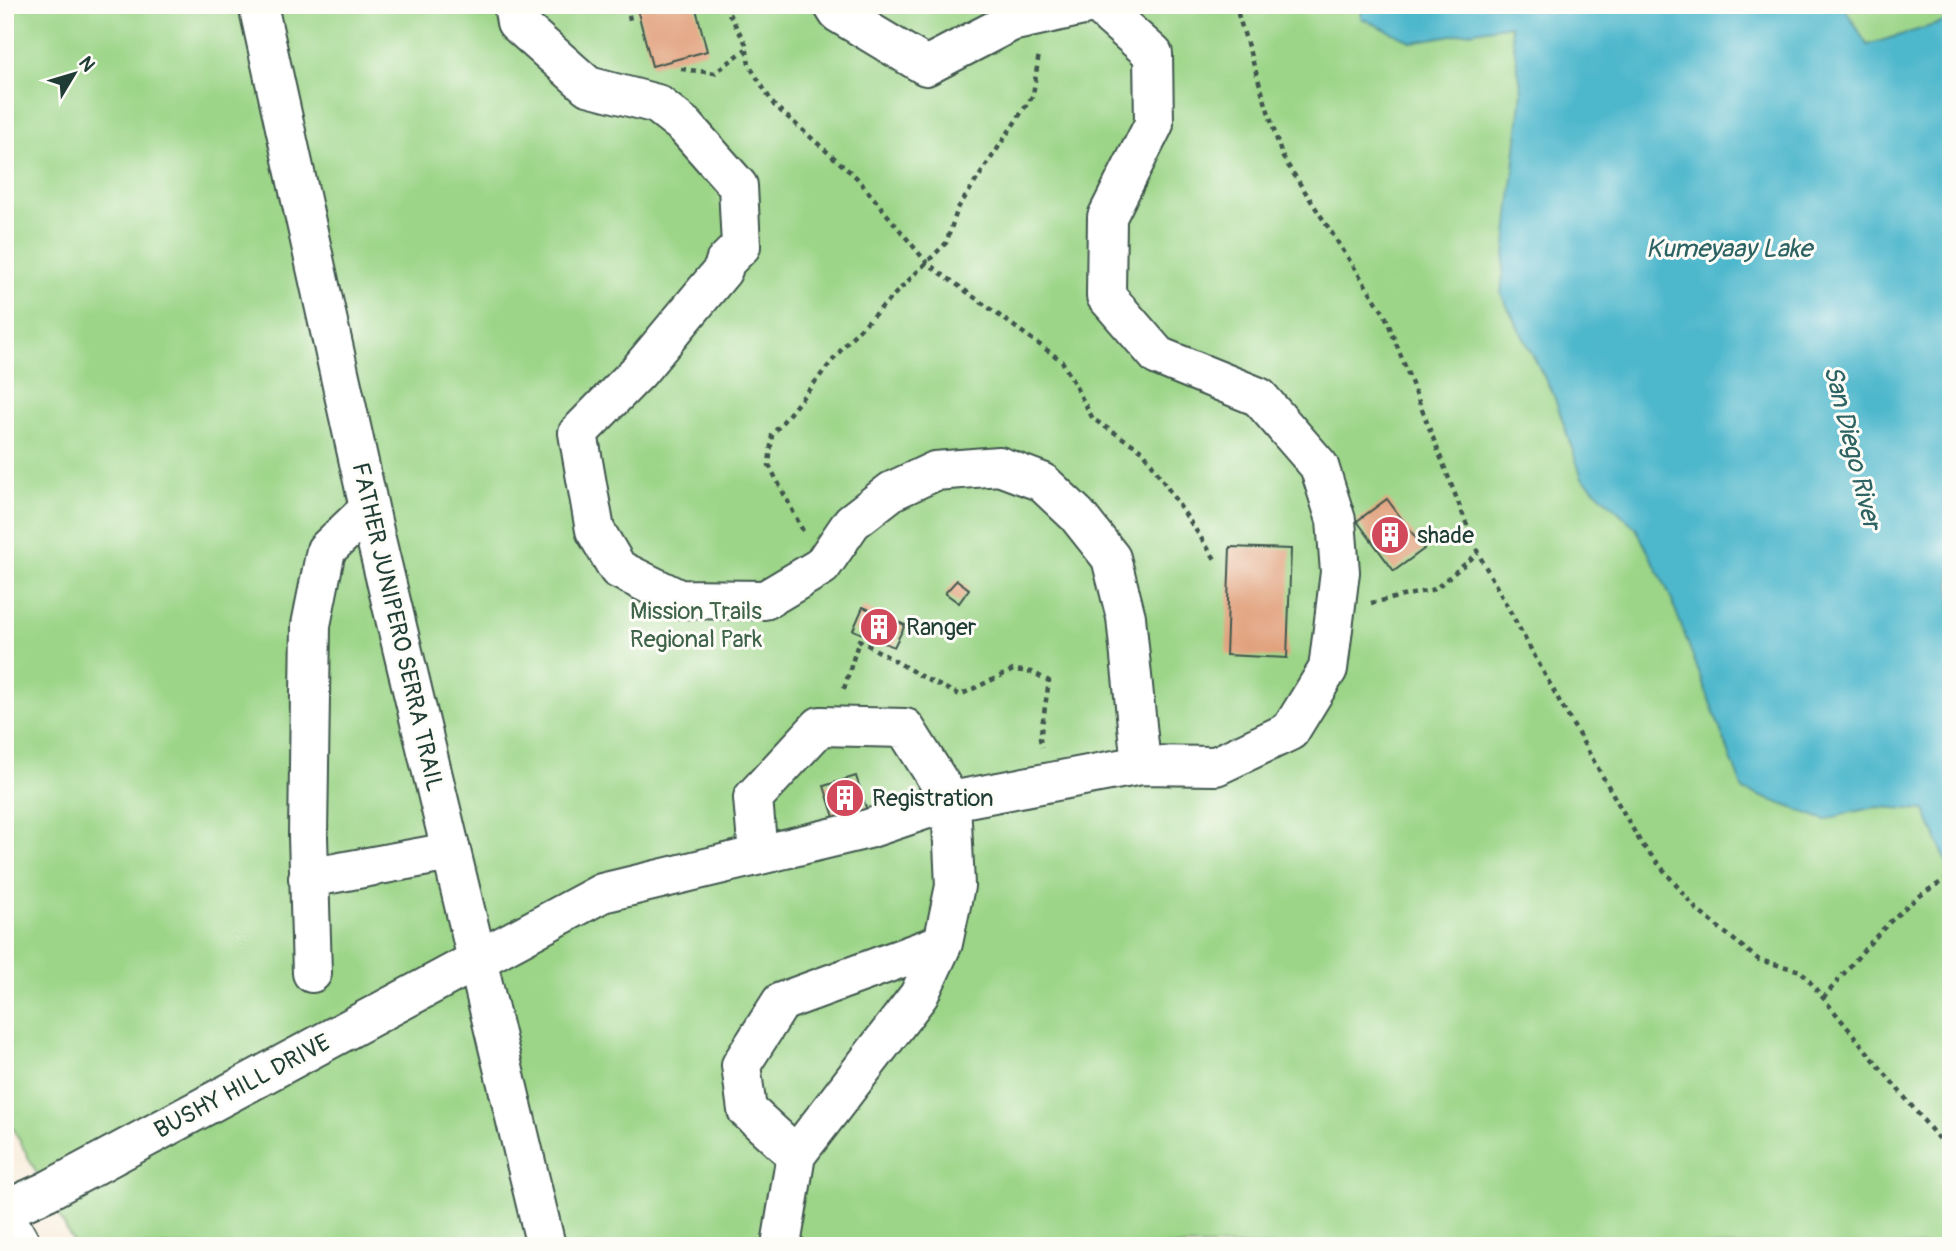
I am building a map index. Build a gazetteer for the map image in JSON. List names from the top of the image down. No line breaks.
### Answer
{"streets":{"street":["FATHER JUNIPERO SERRA TRAIL","BUSHY HILL DRIVE"]},"crossings":[["FATHER JUNIPERO SERRA TRAIL","BUSHY HILL DRIVE"]],"water":["Kumeyaay Lake","San Diego River"],"parks":["Mission Trails Regional Park"],"places":{"building":["shade","Ranger","Registration"]},"north":"top right"}
